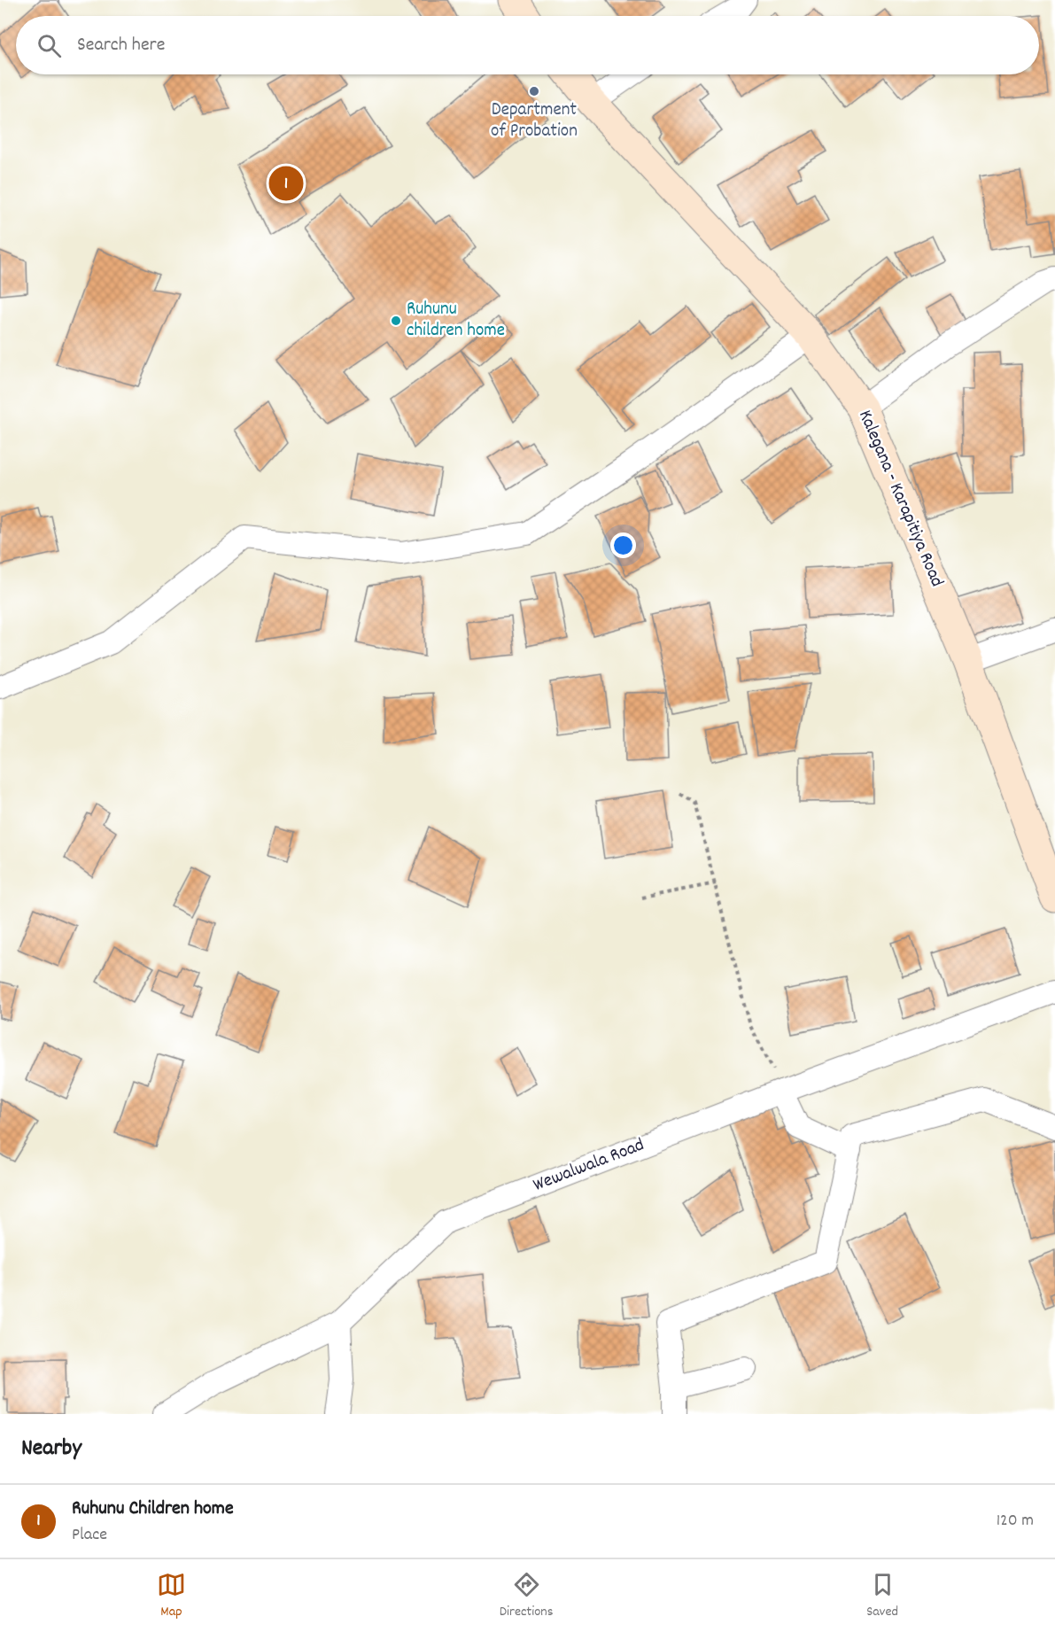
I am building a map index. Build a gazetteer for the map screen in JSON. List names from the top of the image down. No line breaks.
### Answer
{"streets":{"main road":["Kalegana - Karapitiya Road"],"street":["Wewalwala Road"]},"places":["Department of Probation","Ruhunu children home"],"page":{"search":"Search here","pins":"1","heading":"Nearby","list":[{"mark":"1","name":"Ruhunu Children home","note":"Place","value":"120 m"}],"nav":["Map","Directions","Saved"]}}
